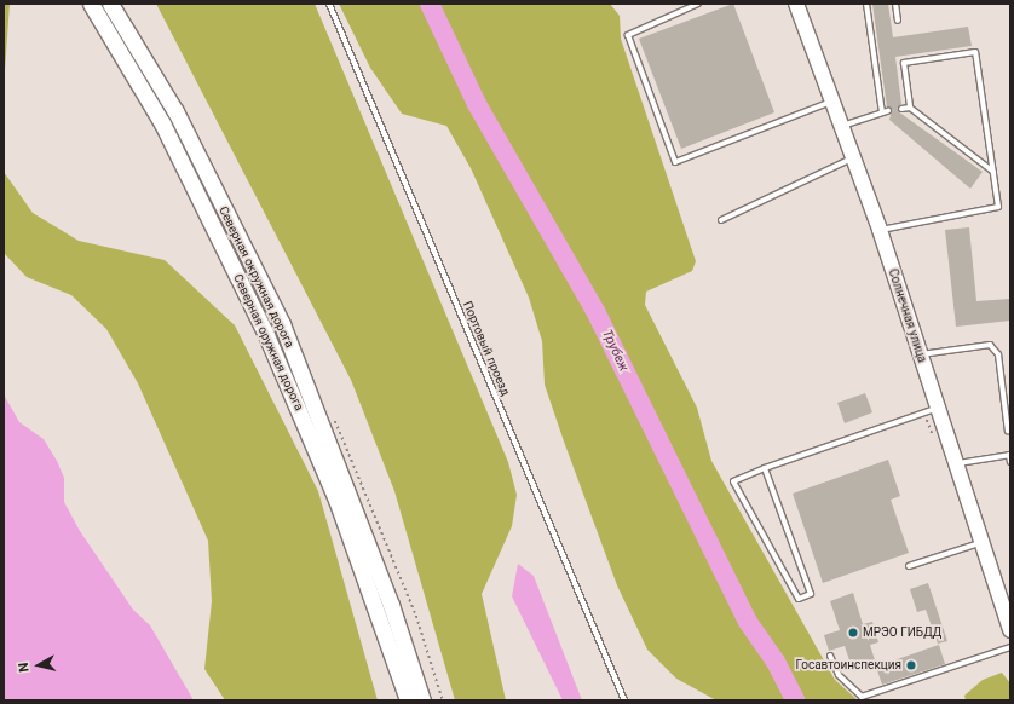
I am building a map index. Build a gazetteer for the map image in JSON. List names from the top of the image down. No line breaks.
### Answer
{"streets":{"main road":["Северная окружная дорога","Солнечная улица","Северная оружная дорога"],"lane":["Портовый проезд"]},"water":["Трубеж"],"places":["МРЭО ГИБДД","Госавтоинспекция"],"north":"left"}
